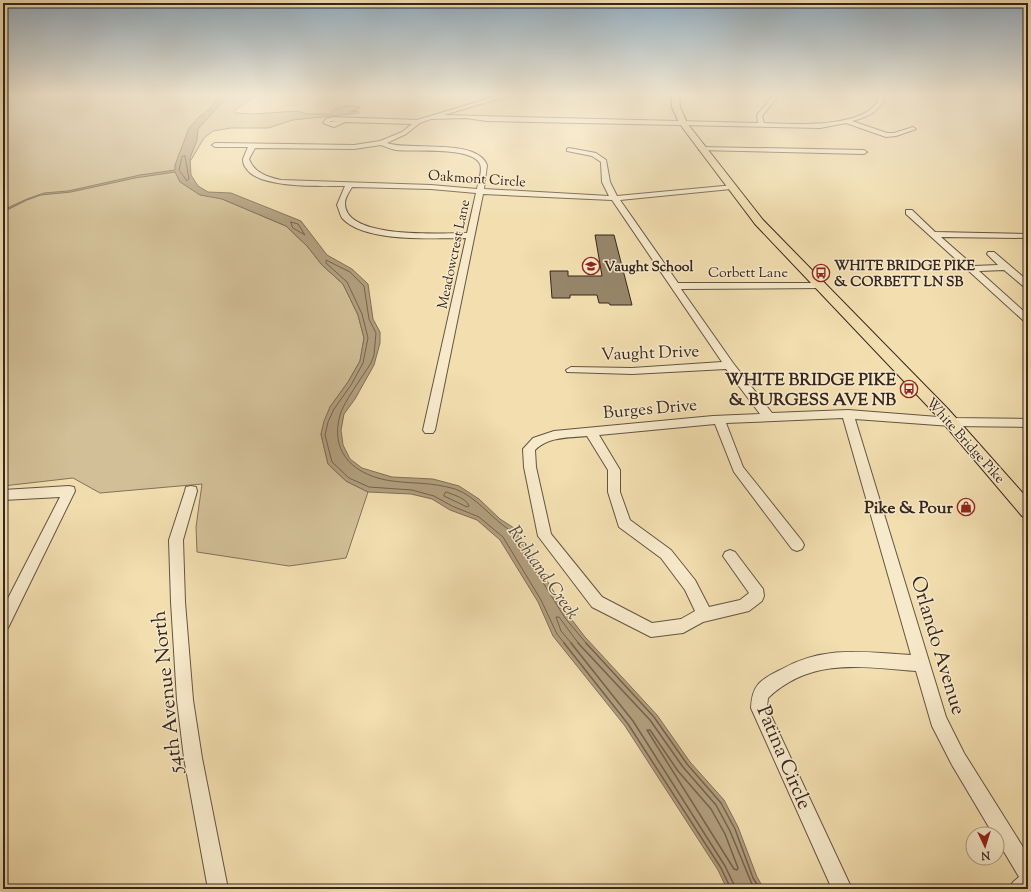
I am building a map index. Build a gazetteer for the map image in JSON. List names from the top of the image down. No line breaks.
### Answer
{"streets":{"main road":["White Bridge Pike"],"street":["Oakmont Circle","Meadowcrest Lane","Corbett Lane","Vaught Drive","Burges Drive","Orlando Avenue","54th Avenue North","Patina Circle"]},"crossings":[["Oakmont Circle","Meadowcrest Lane"],["Oakmont Circle","White Bridge Pike"],["Corbett Lane","White Bridge Pike"],["Burges Drive","White Bridge Pike"],["Burges Drive","Orlando Avenue"],["Orlando Avenue","Patina Circle"]],"water":["Richland Creek"],"places":{"school or university":["Vaught School"],"bus stop":["WHITE BRIDGE PIKE & CORBETT LN SB","WHITE BRIDGE PIKE & BURGESS AVE NB"],"shop":["Pike & Pour"]},"north":"bottom"}
